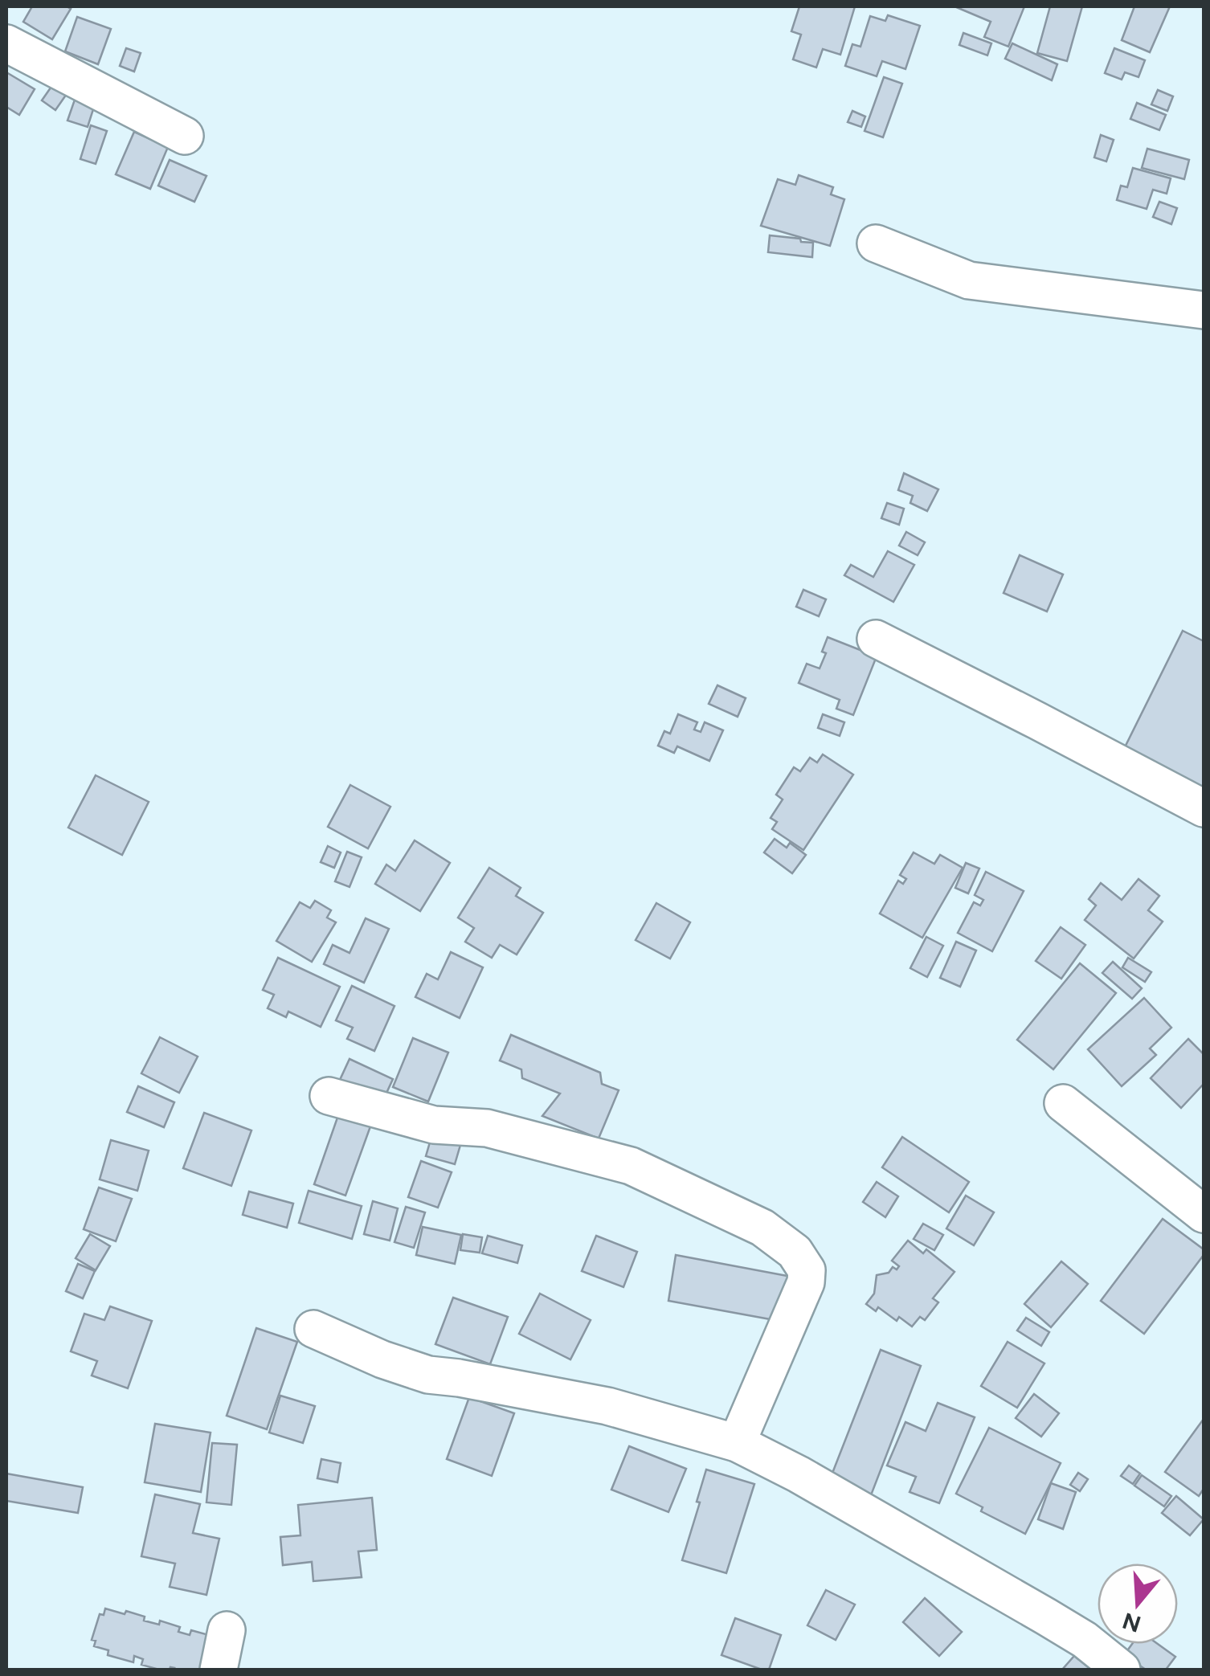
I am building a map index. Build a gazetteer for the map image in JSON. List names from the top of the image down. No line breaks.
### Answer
{"north":"bottom"}
